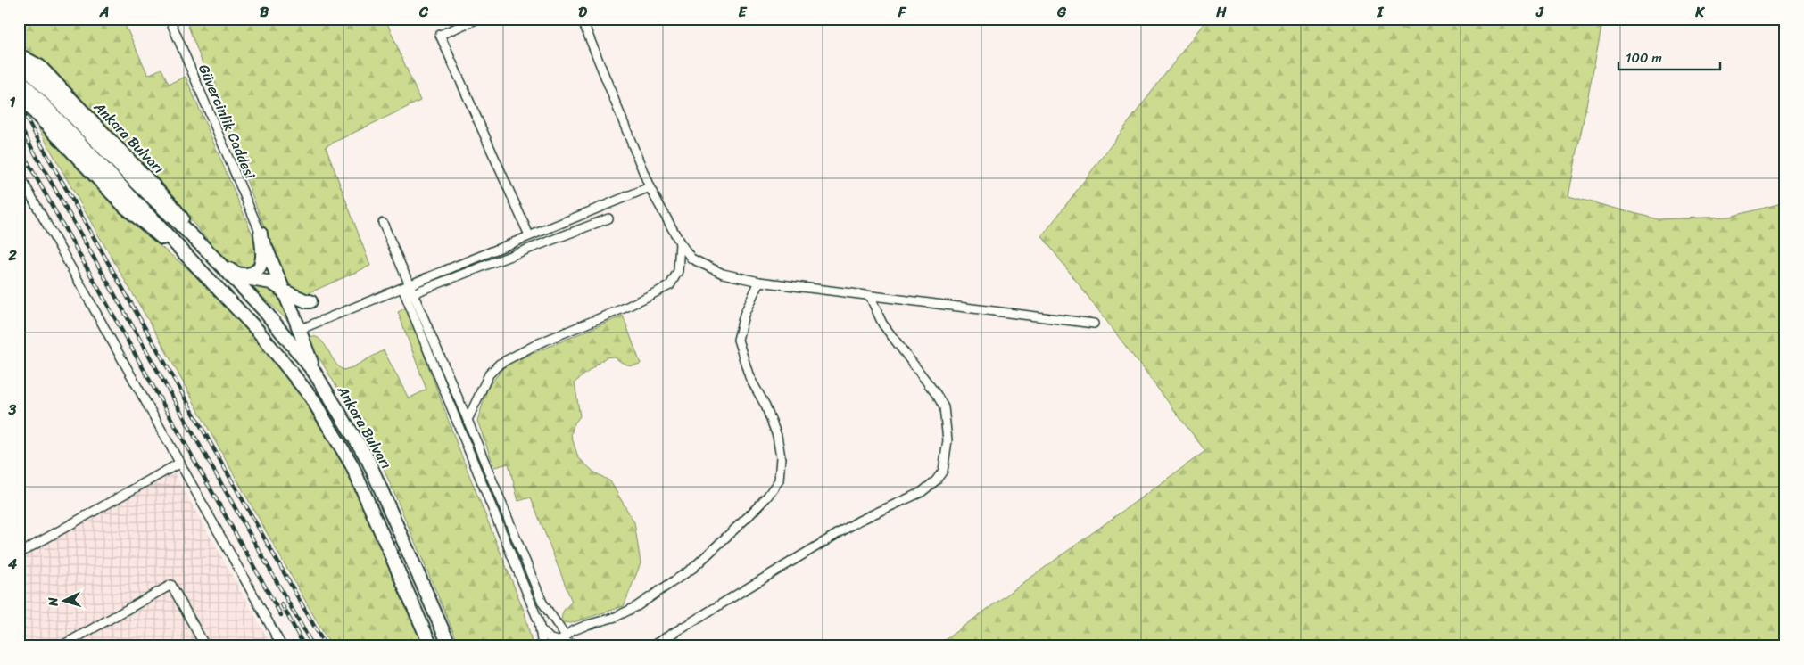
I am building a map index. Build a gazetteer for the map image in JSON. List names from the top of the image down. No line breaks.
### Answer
{"streets":{"main road":["Ankara Bulvarı"],"street":["Güvercinlik Caddesi"]},"scale_bar":"100 m","north":"left","grid":{"columns":["A","B","C","D","E","F","G","H","I","J","K"],"rows":["1","2","3","4"]}}
